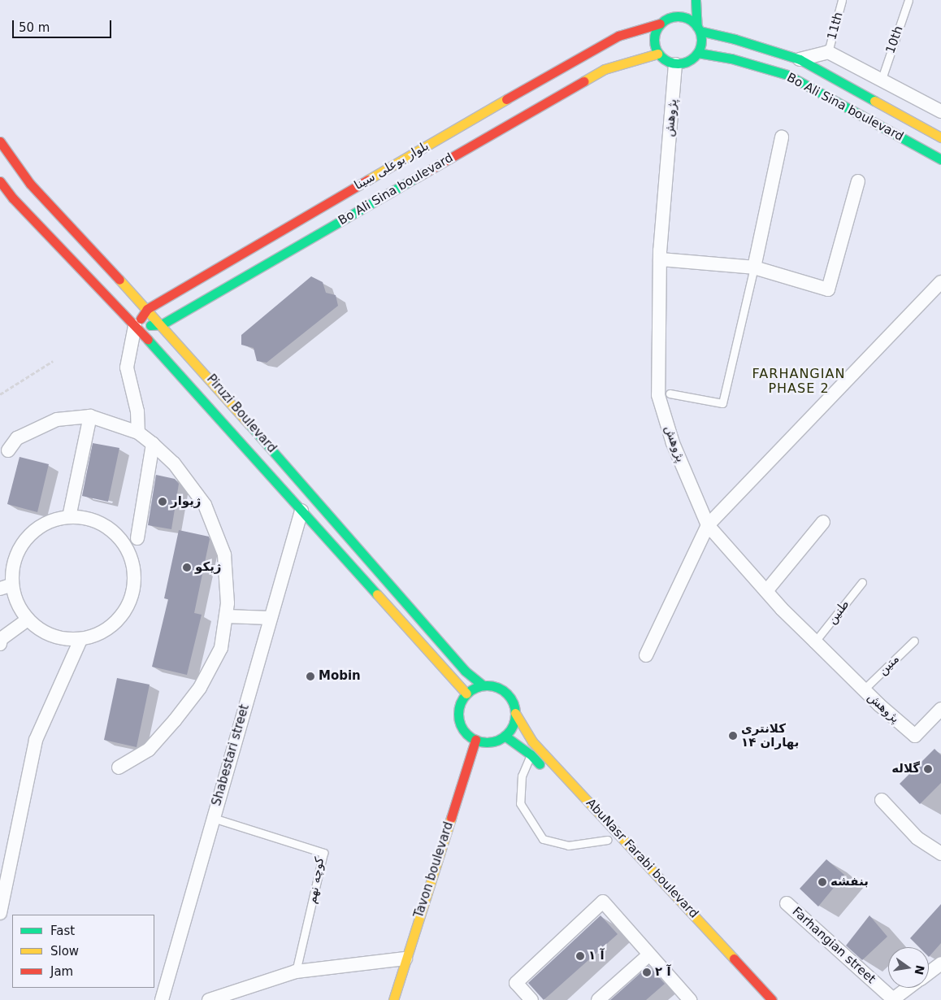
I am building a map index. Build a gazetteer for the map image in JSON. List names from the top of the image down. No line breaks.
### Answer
{"streets":{"street":["Bo Ali Sina boulevard","پژوهش","بلوار بوعلی سینا","Piruzi Boulevard","Shabestari street","AbuNasr Farabi boulevard","Tavon boulevard","Farhangian street"],"lane":["11th","10th","طنین","متین","کوچه نهم"]},"crossings":[["Bo Ali Sina boulevard","پژوهش"],["Bo Ali Sina boulevard","بلوار بوعلی سینا"],["Bo Ali Sina boulevard","Piruzi Boulevard"],["پژوهش","بلوار بوعلی سینا"],["پژوهش","طنین"],["پژوهش","متین"],["بلوار بوعلی سینا","Piruzi Boulevard"],["Piruzi Boulevard","Shabestari street"],["Piruzi Boulevard","AbuNasr Farabi boulevard"],["Piruzi Boulevard","Tavon boulevard"],["Shabestari street","کوچه نهم"],["AbuNasr Farabi boulevard","Tavon boulevard"]],"districts":["FARHANGIAN PHASE 2"],"places":["ژیوار","ژیکو","Mobin","کلانتری ۱۴ بهاران","گلاله","بنفشه","آ ۱","آ ۲"],"legend":["Fast","Slow","Jam"],"scale_bar":"50 m","north":"right"}
